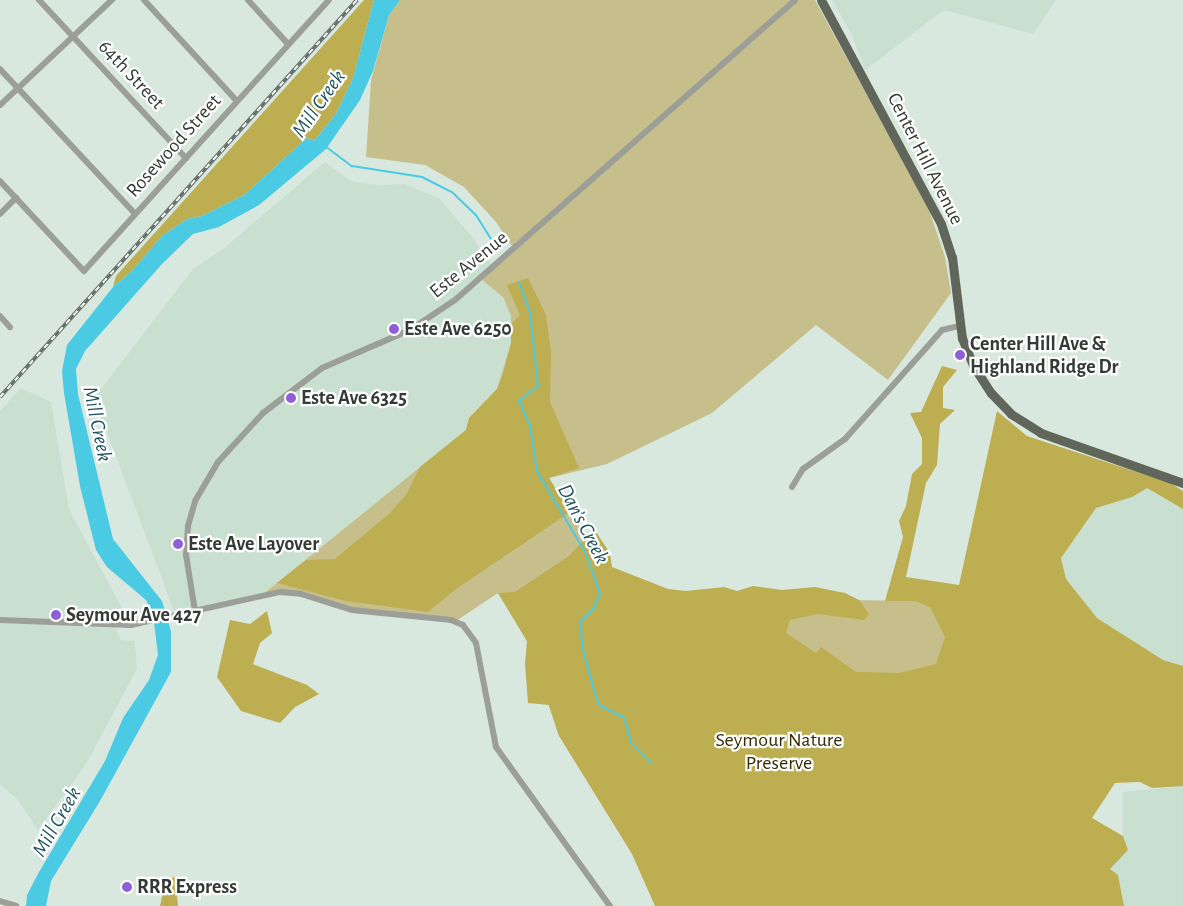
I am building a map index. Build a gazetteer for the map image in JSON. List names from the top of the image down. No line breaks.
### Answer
{"streets":{"main road":["Center Hill Avenue"],"street":["64th Street","Rosewood Street","Este Avenue"]},"crossings":[["64th Street","Rosewood Street"]],"water":["Mill Creek","Dan’s Creek"],"parks":["Seymour Nature Preserve"],"places":["Este Ave 6250","Center Hill Ave & Highland Ridge Dr","Este Ave 6325","Este Ave Layover","Seymour Ave 427","RRR Express"]}
